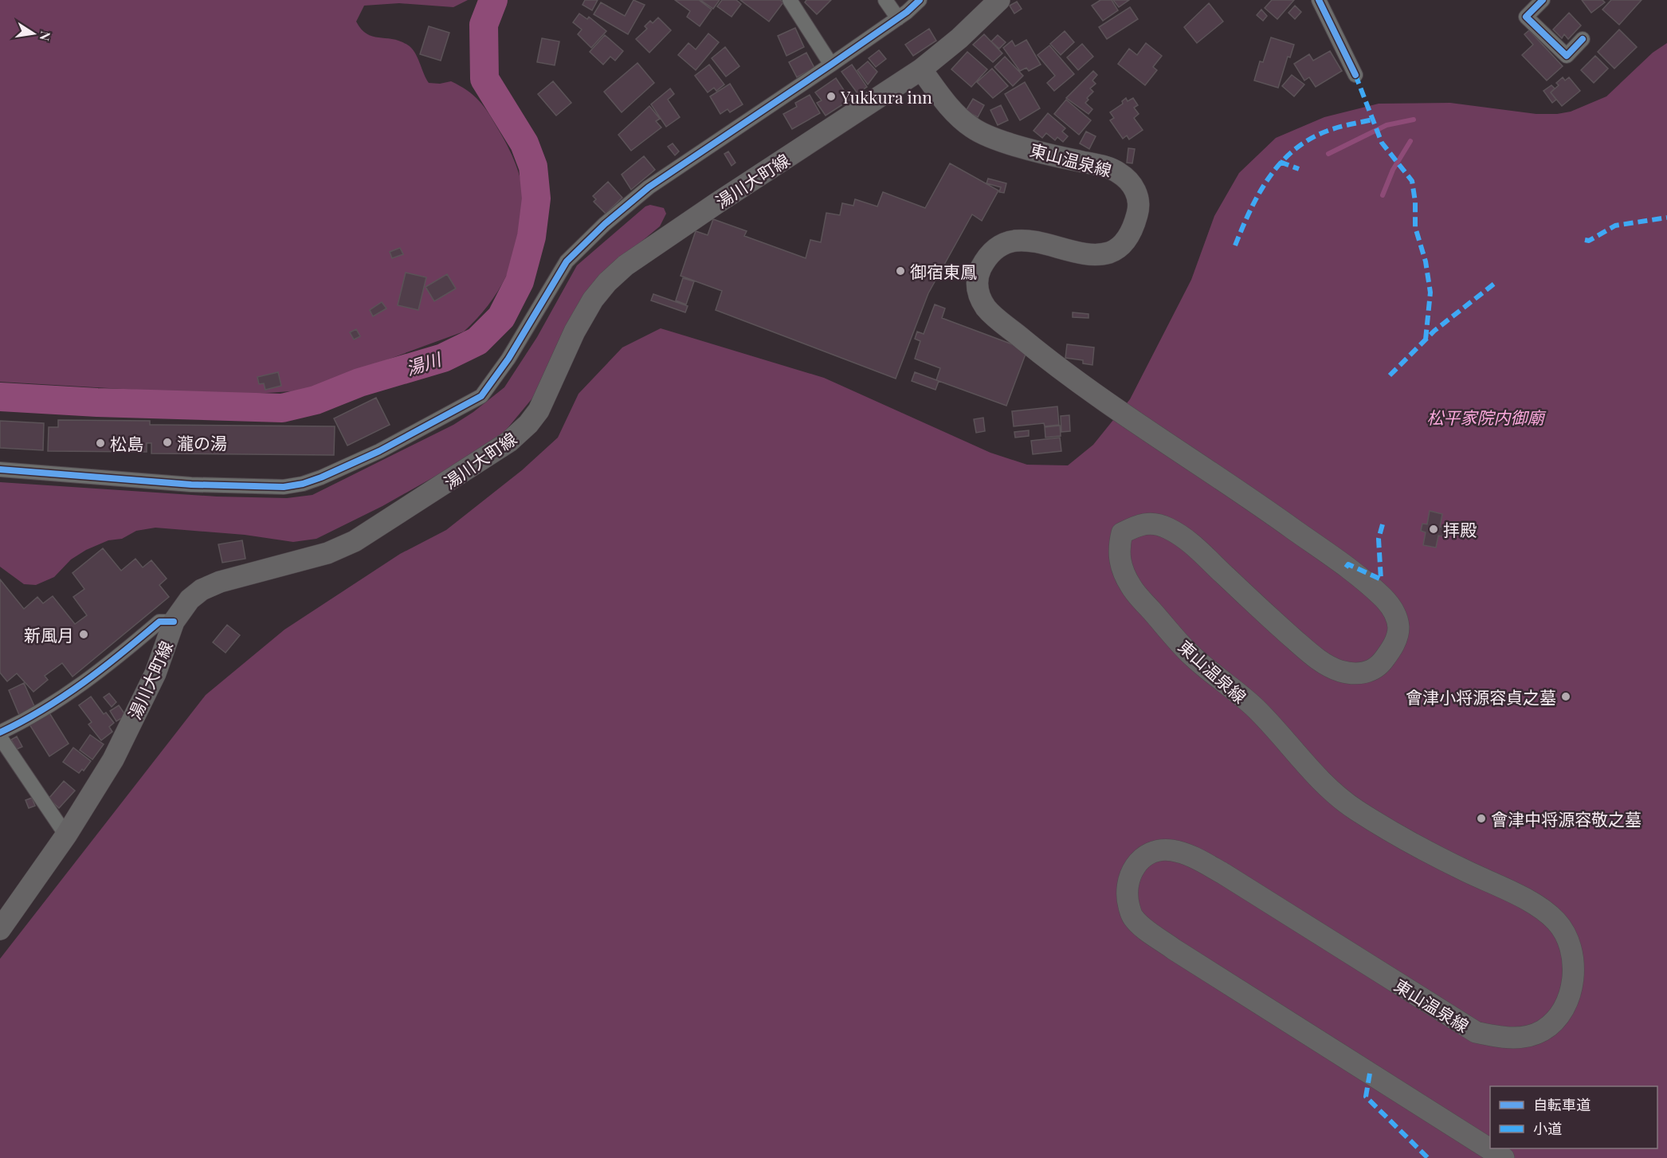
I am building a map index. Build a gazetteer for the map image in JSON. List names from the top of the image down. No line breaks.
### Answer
{"streets":{"main road":["東山温泉線","湯川大町線"]},"crossings":[["東山温泉線","湯川大町線"]],"water":["湯川"],"parks":["松平家院内御廟"],"places":["Yukkura inn","御宿東鳳","瀧の湯","松島","拝殿","新風月","會津小将源容貞之墓","會津中将源容敬之墓"],"legend":["自転車道","小道"],"north":"right"}
